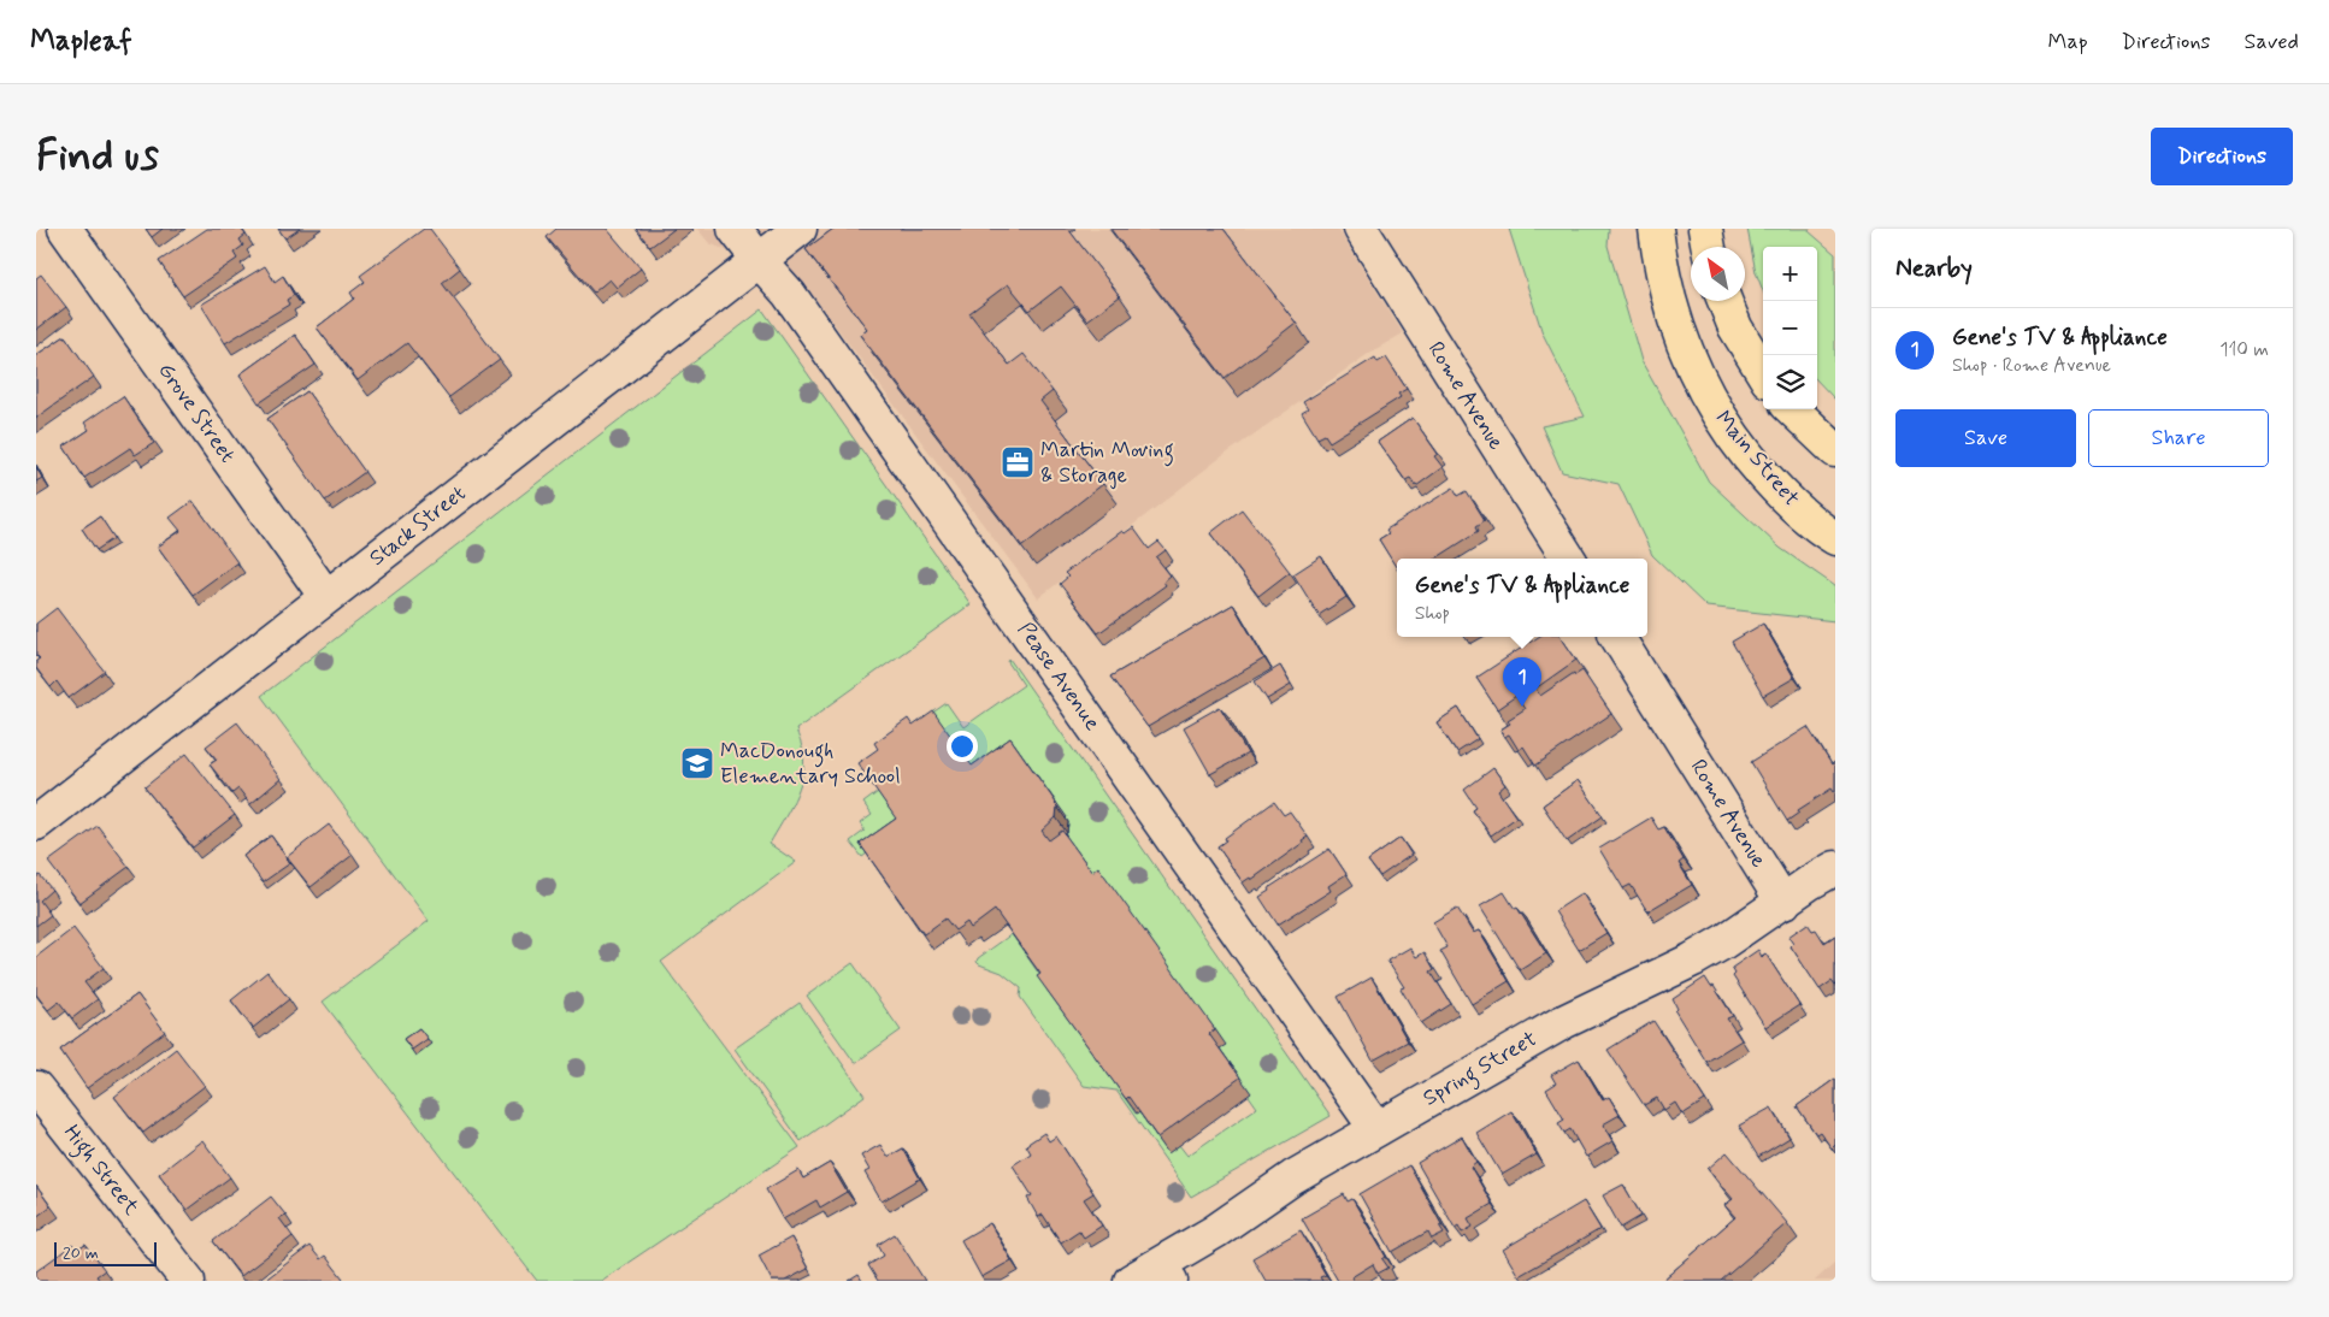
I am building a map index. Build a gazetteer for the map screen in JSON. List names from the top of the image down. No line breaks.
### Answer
{"streets":{"highway":["Main Street"],"street":["Rome Avenue","Grove Street","Stack Street","Pease Avenue","Spring Street","High Street"]},"crossings":[["Rome Avenue","Spring Street"],["Grove Street","Stack Street"],["Stack Street","Pease Avenue"],["Pease Avenue","Spring Street"]],"places":{"office":["Martin Moving & Storage"],"school or university":["MacDonough Elementary School"]},"scale_bar":"20 m","north":"top left","page":{"header":"Mapleaf","nav":["Map","Directions","Saved"],"buttons":["Directions",["Save","Share"]],"title":"Find us","heading":"Nearby","map_buttons":["+","−"],"list":[{"mark":"1","name":"Gene's TV & Appliance","note":"Shop · Rome Avenue","value":"110 m"}],"popup":["Gene's TV & Appliance","Shop"],"pins":"1","scale":"20 m"}}
